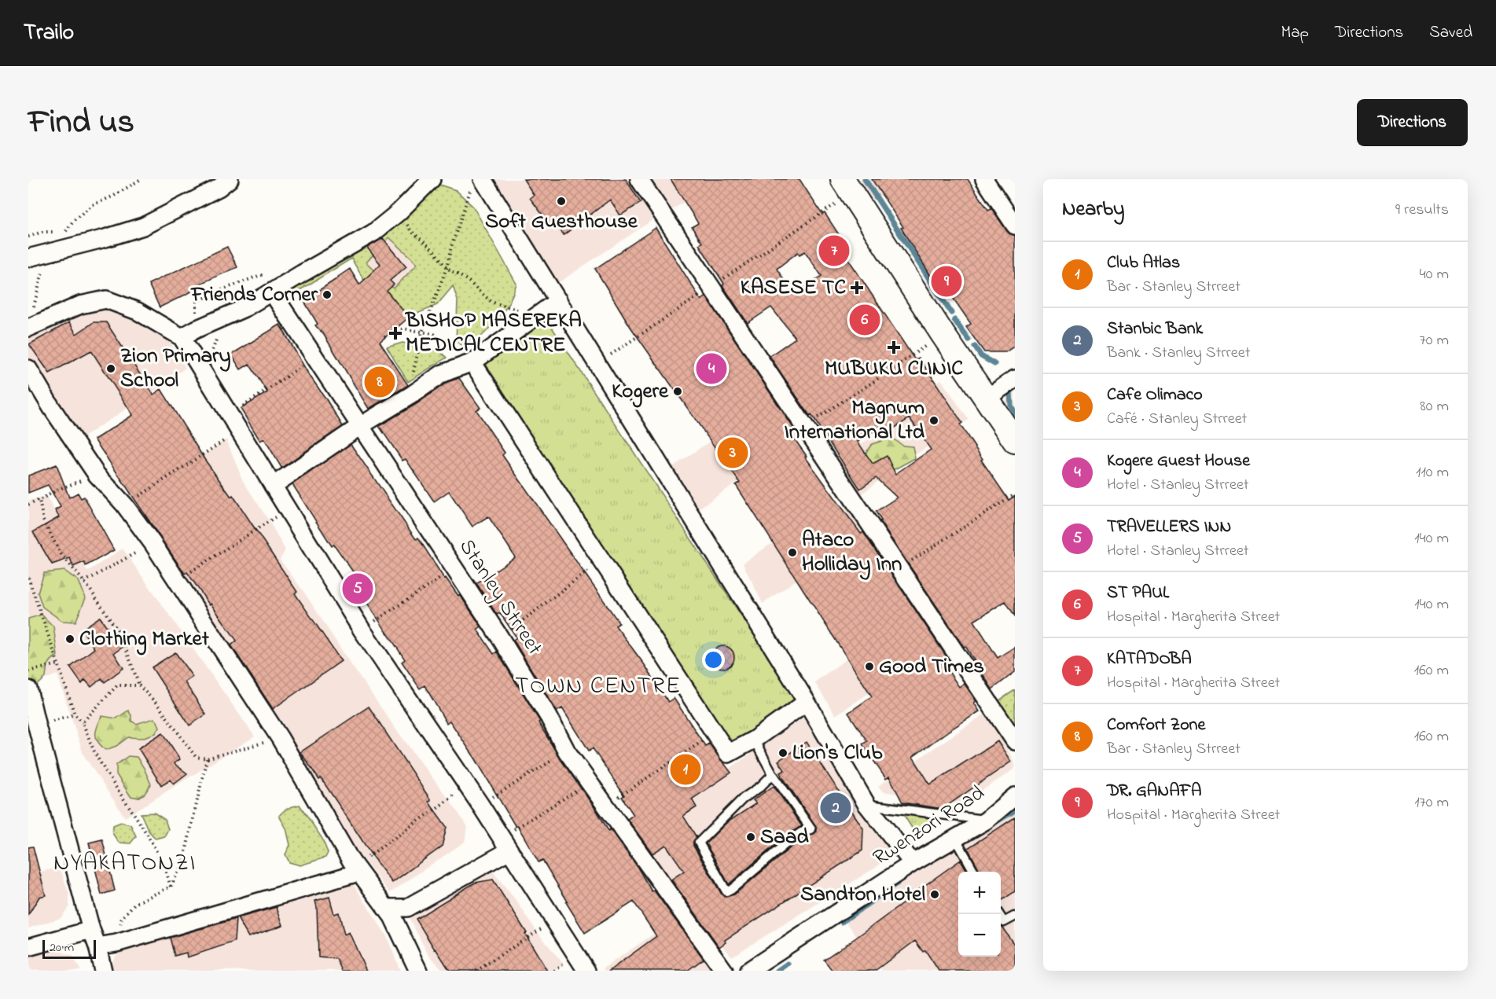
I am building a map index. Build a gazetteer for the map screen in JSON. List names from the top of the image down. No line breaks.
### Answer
{"streets":{"street":["Stanley Strreet","Rwenzori Road"]},"districts":["TOWN CENTRE","NYAKATONZI"],"places":{"other":["Soft Guesthouse","Friends Corner","Zion Primary School","Kogere","Magnum International Ltd","Ataco Holliday Inn","Clothing Market","Good Times","Lion's Club","Saad","Sandton Hotel"],"health":["KASESE TC","BISHOP MASEREKA MEDICAL CENTRE","MUBUKU CLINIC"]},"scale_bar":"20 m","page":{"header":"Trailo","nav":["Map","Directions","Saved"],"title":"Find us","buttons":"Directions","heading":["Nearby","9 results"],"pins":["7","9","6","4","8","3","5","1","2"],"list":[{"mark":"1","name":"Club Atlas","note":"Bar · Stanley Strreet","value":"40 m"},{"mark":"2","name":"Stanbic Bank","note":"Bank · Stanley Strreet","value":"70 m"},{"mark":"3","name":"Cafe Olimaco","note":"Café · Stanley Strreet","value":"80 m"},{"mark":"4","name":"Kogere Guest House","note":"Hotel · Stanley Strreet","value":"110 m"},{"mark":"5","name":"TRAVELLERS INN","note":"Hotel · Stanley Strreet","value":"140 m"},{"mark":"6","name":"ST PAUL","note":"Hospital · Margherita Street","value":"140 m"},{"mark":"7","name":"KATADOBA","note":"Hospital · Margherita Street","value":"160 m"},{"mark":"8","name":"Comfort Zone","note":"Bar · Stanley Strreet","value":"160 m"},{"mark":"9","name":"DR. GANAFA","note":"Hospital · Margherita Street","value":"170 m"}],"map_buttons":["+","−"],"scale":"20 m"}}
